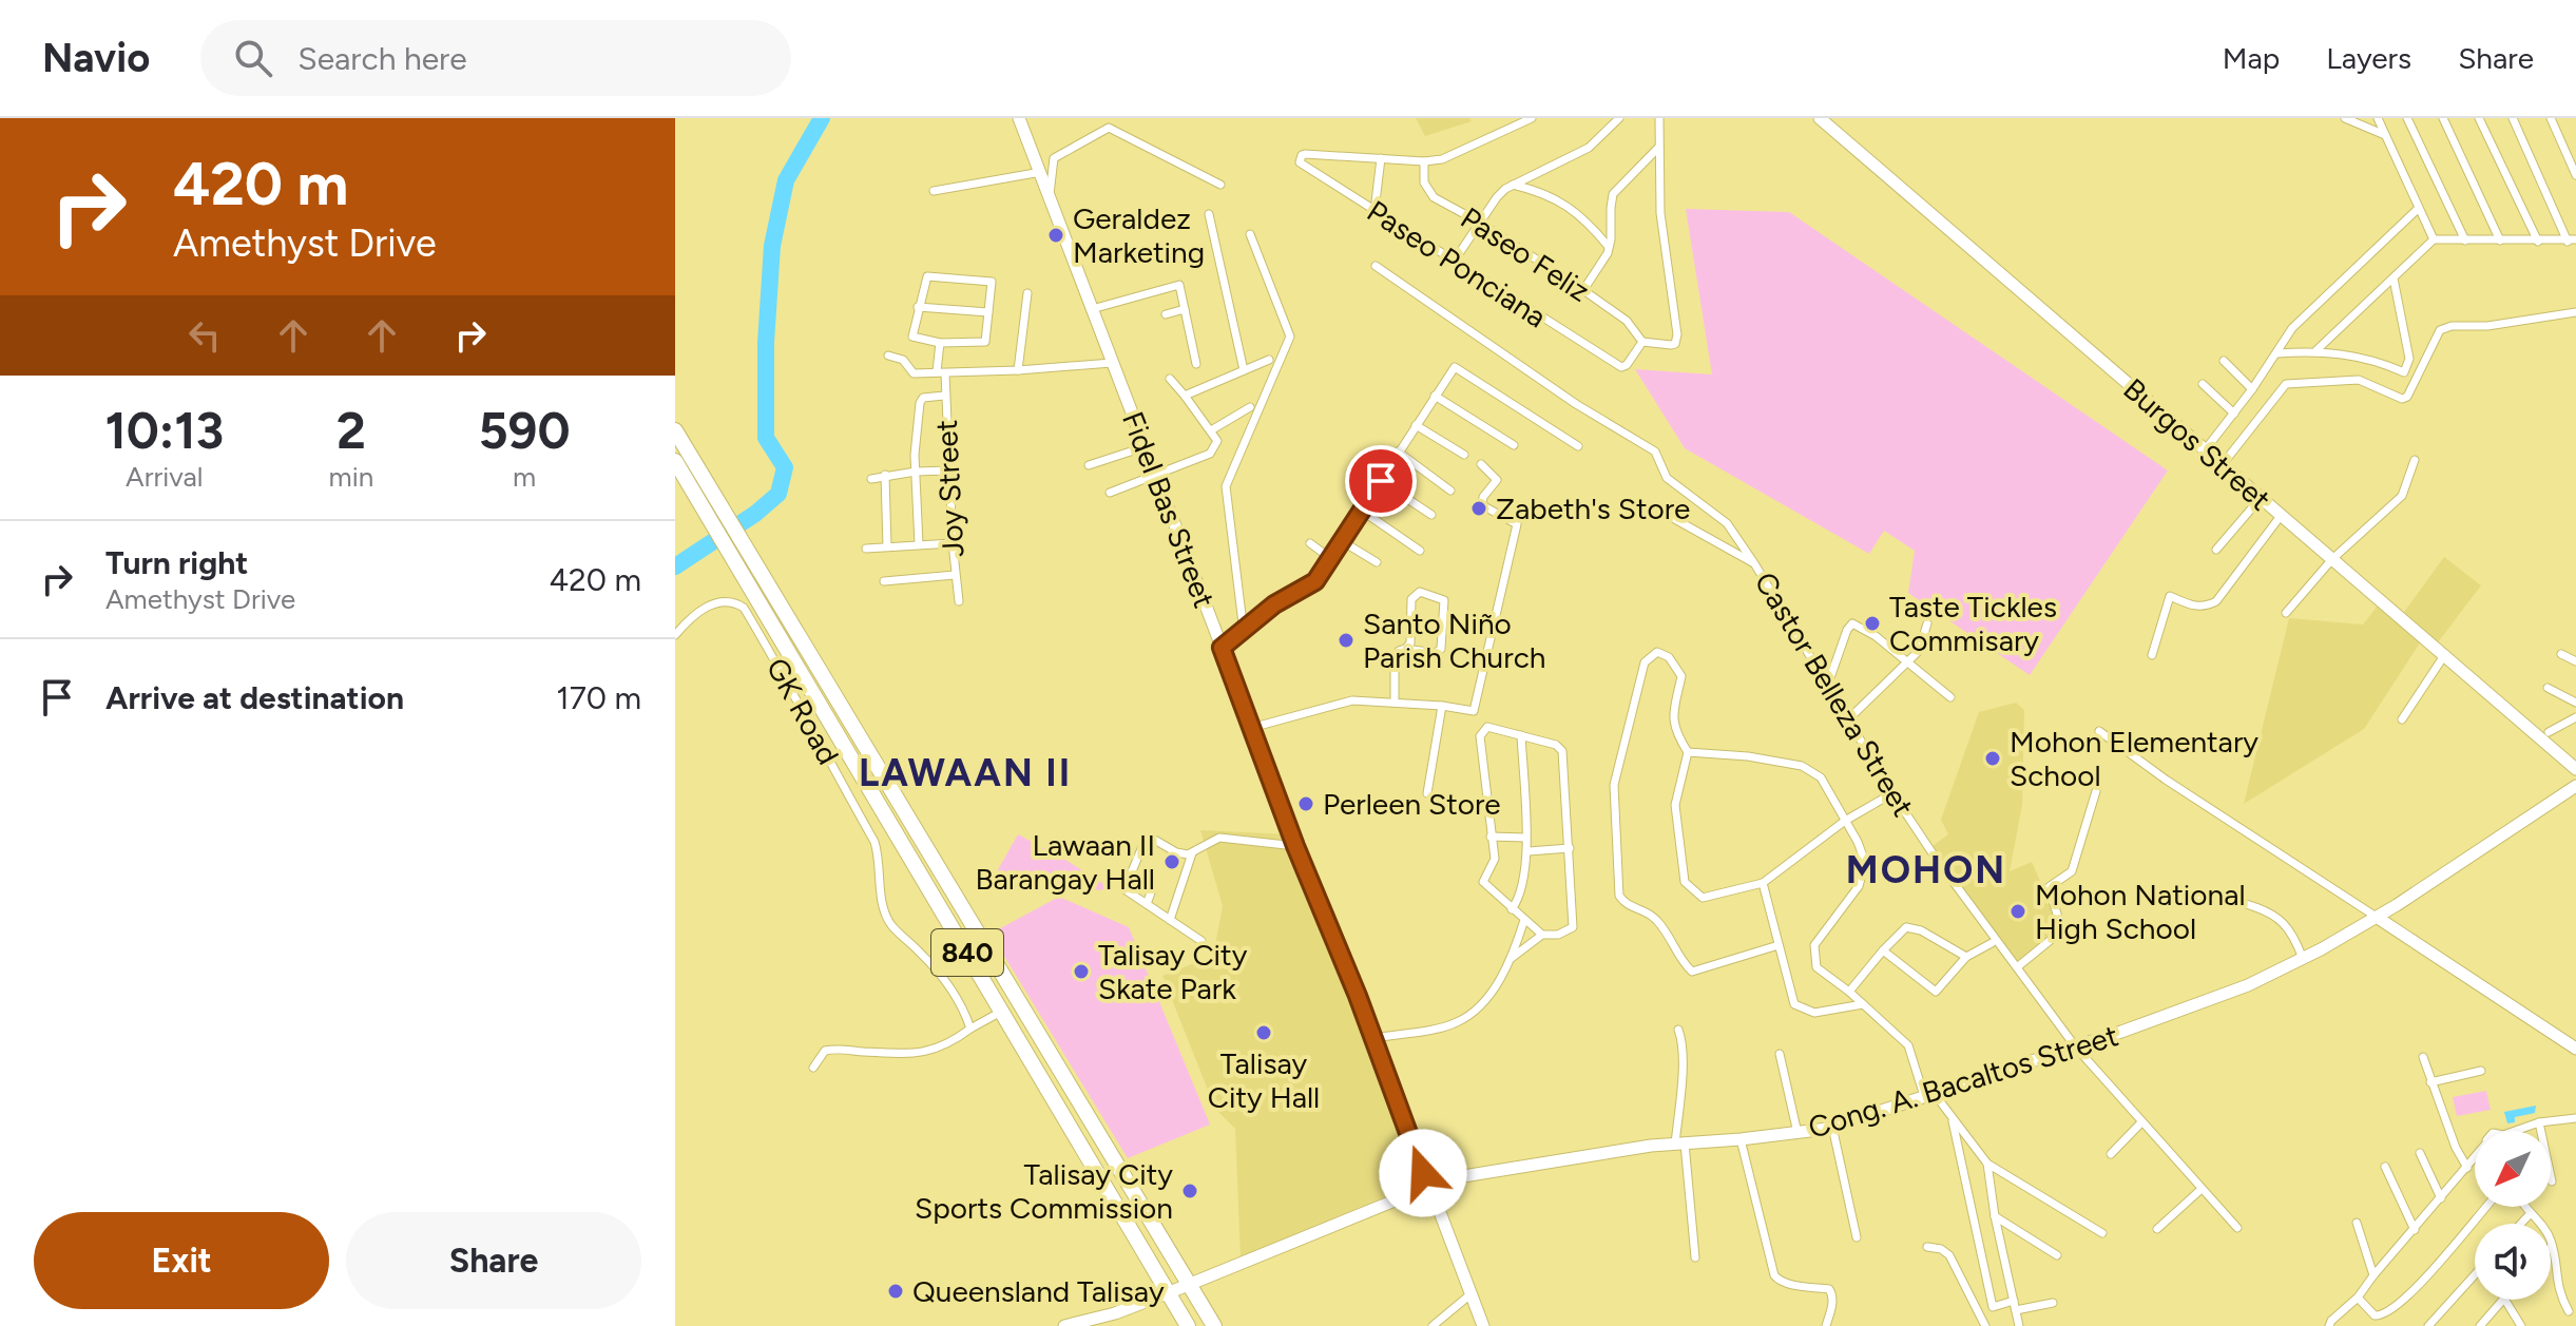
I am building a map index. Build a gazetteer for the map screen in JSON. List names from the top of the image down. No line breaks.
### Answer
{"streets":{"highway":["840"],"street":["Paseo Feliz","Paseo Ponciana","Burgos Street","Joy Street","Fidel Bas Street","Castor Belleza Street","GK Road","Cong. A. Bacaltos Street"]},"crossings":[["Paseo Feliz","Paseo Ponciana"],["Fidel Bas Street","Cong. A. Bacaltos Street"],["Castor Belleza Street","Cong. A. Bacaltos Street"],["840","Cong. A. Bacaltos Street"]],"districts":["LAWAAN II","MOHON"],"places":["Geraldez Marketing","Zabeth's Store","Taste Tickles Commisary","Santo Niño Parish Church","Mohon Elementary School","Perleen Store","Lawaan II Barangay Hall","Mohon National High School","Talisay City Skate Park","Talisay City Hall","Talisay City Sports Commission","Queensland Talisay"],"north":"bottom left","page":{"header":"Navio","search":"Search here","nav":["Map","Layers","Share"],"turn":["420 m","Amethyst Drive"],"eta":["10:13","Arrival","2","min","590","m"],"list":[{"name":"Turn right","note":"Amethyst Drive","value":"420 m"},{"name":"Arrive at destination","value":"170 m"}],"buttons":["Exit","Share"]}}
